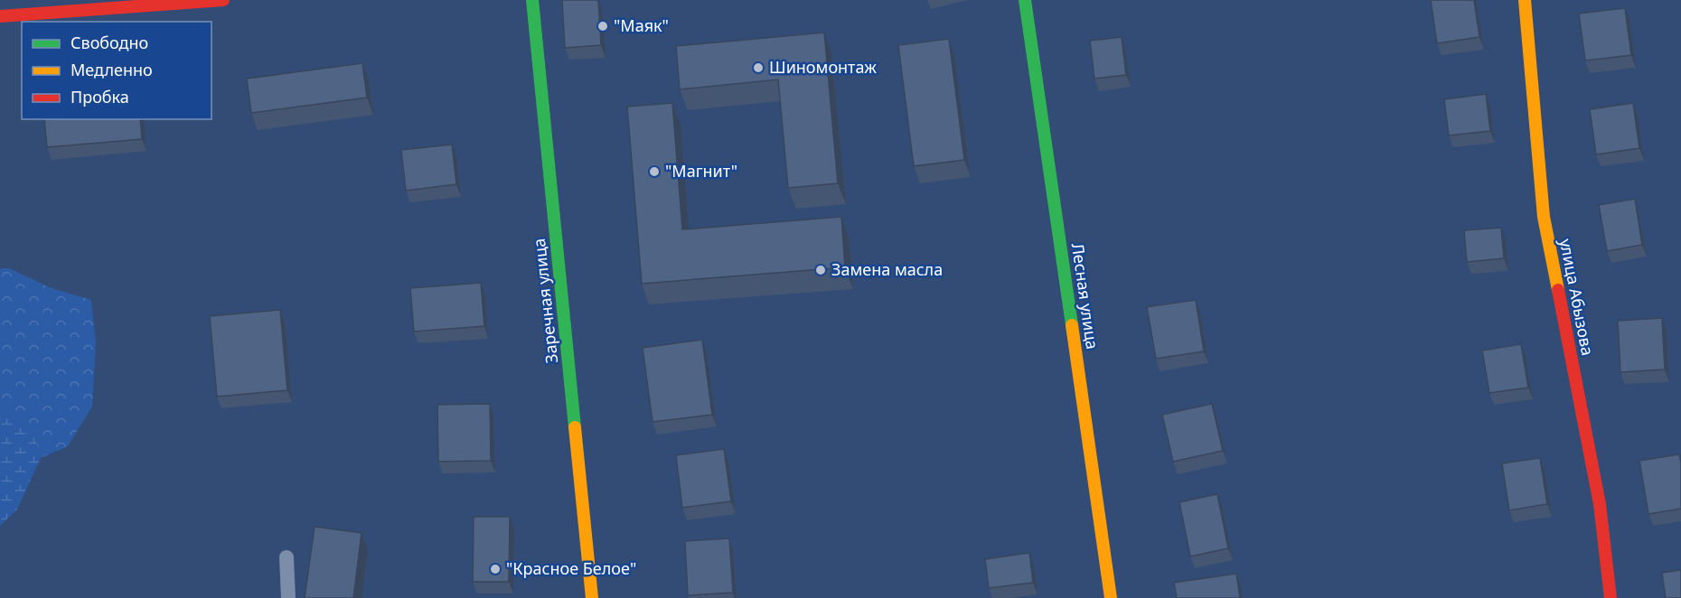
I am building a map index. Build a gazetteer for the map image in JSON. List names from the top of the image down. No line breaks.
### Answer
{"streets":{"street":["Лесная улица","улица Абызова","Заречная улица"]},"places":["\"Маяк\"","Шиномонтаж","\"Магнит\"","Замена масла","\"Красное Белое\""],"legend":["Свободно","Медленно","Пробка"]}
